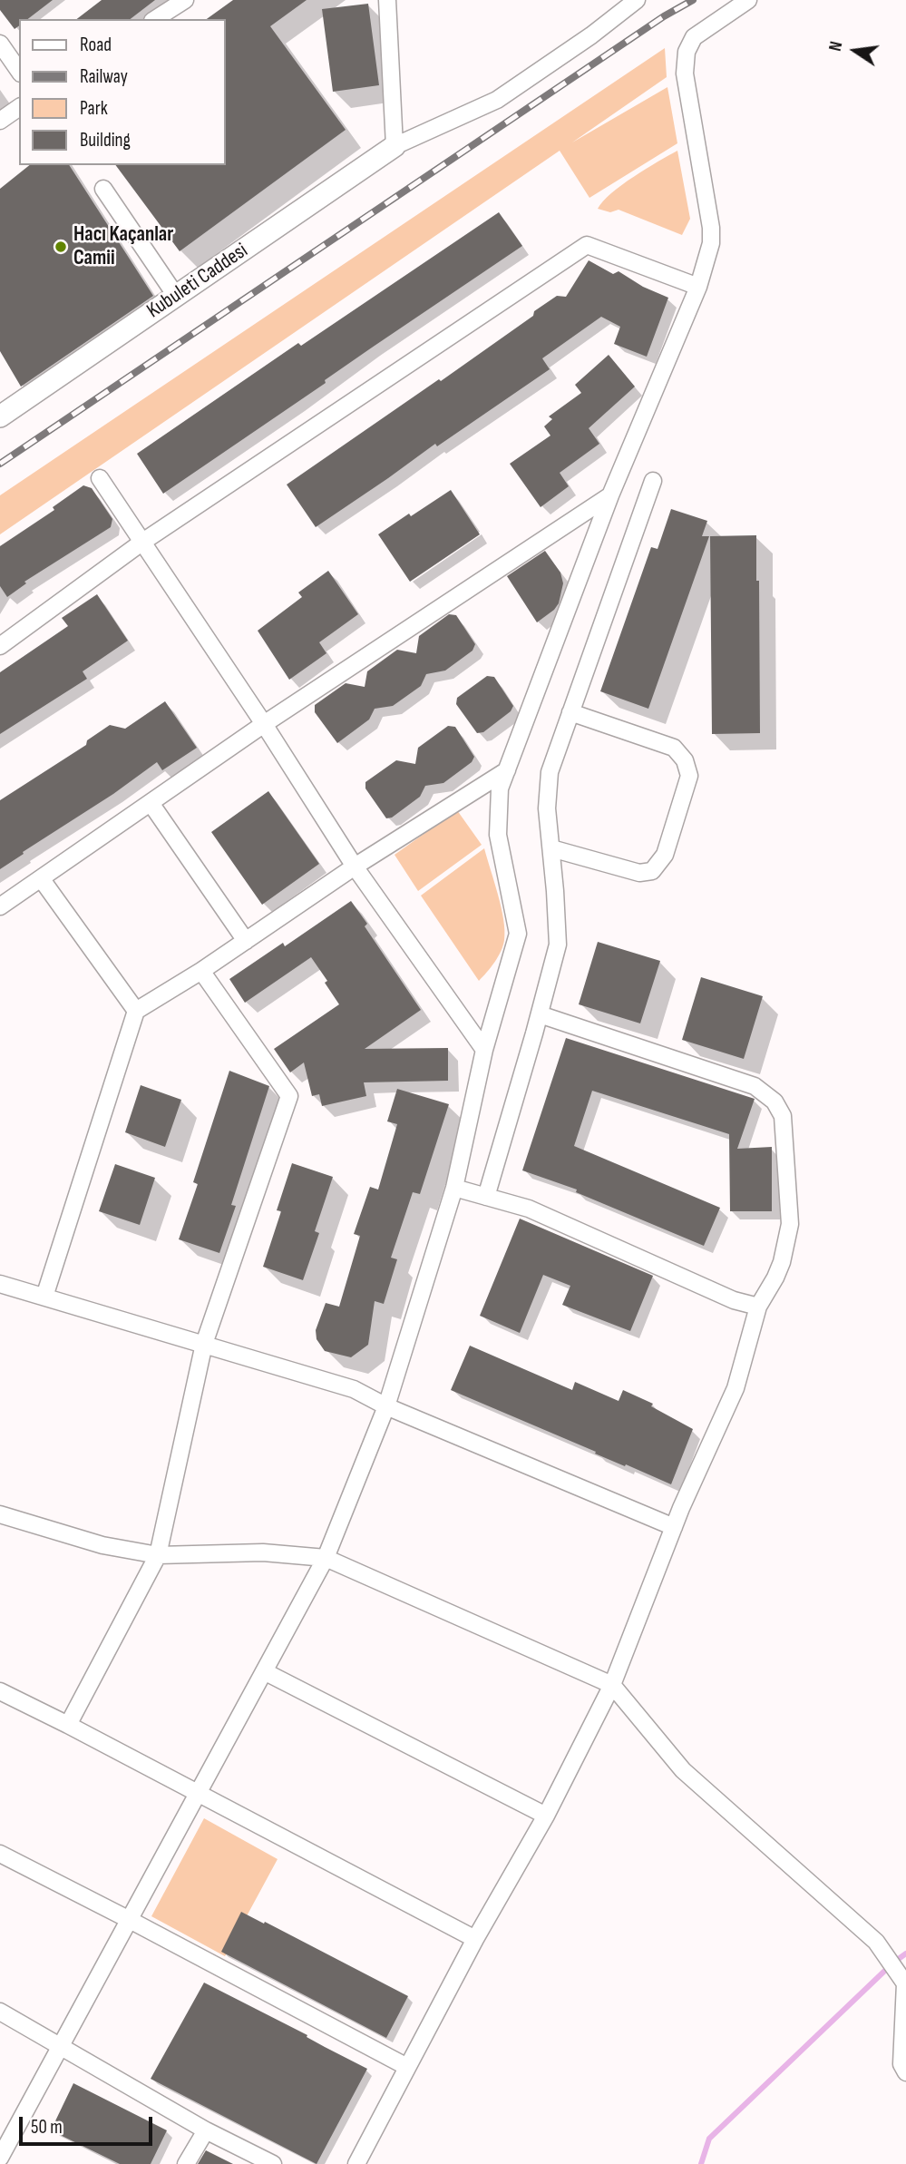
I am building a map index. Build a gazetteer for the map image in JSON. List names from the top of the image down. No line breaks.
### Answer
{"streets":{"street":["Kubuleti Caddesi"]},"places":["Hacı Kaçanlar Camii"],"legend":["Road","Railway","Park","Building"],"scale_bar":"50 m","north":"left"}
